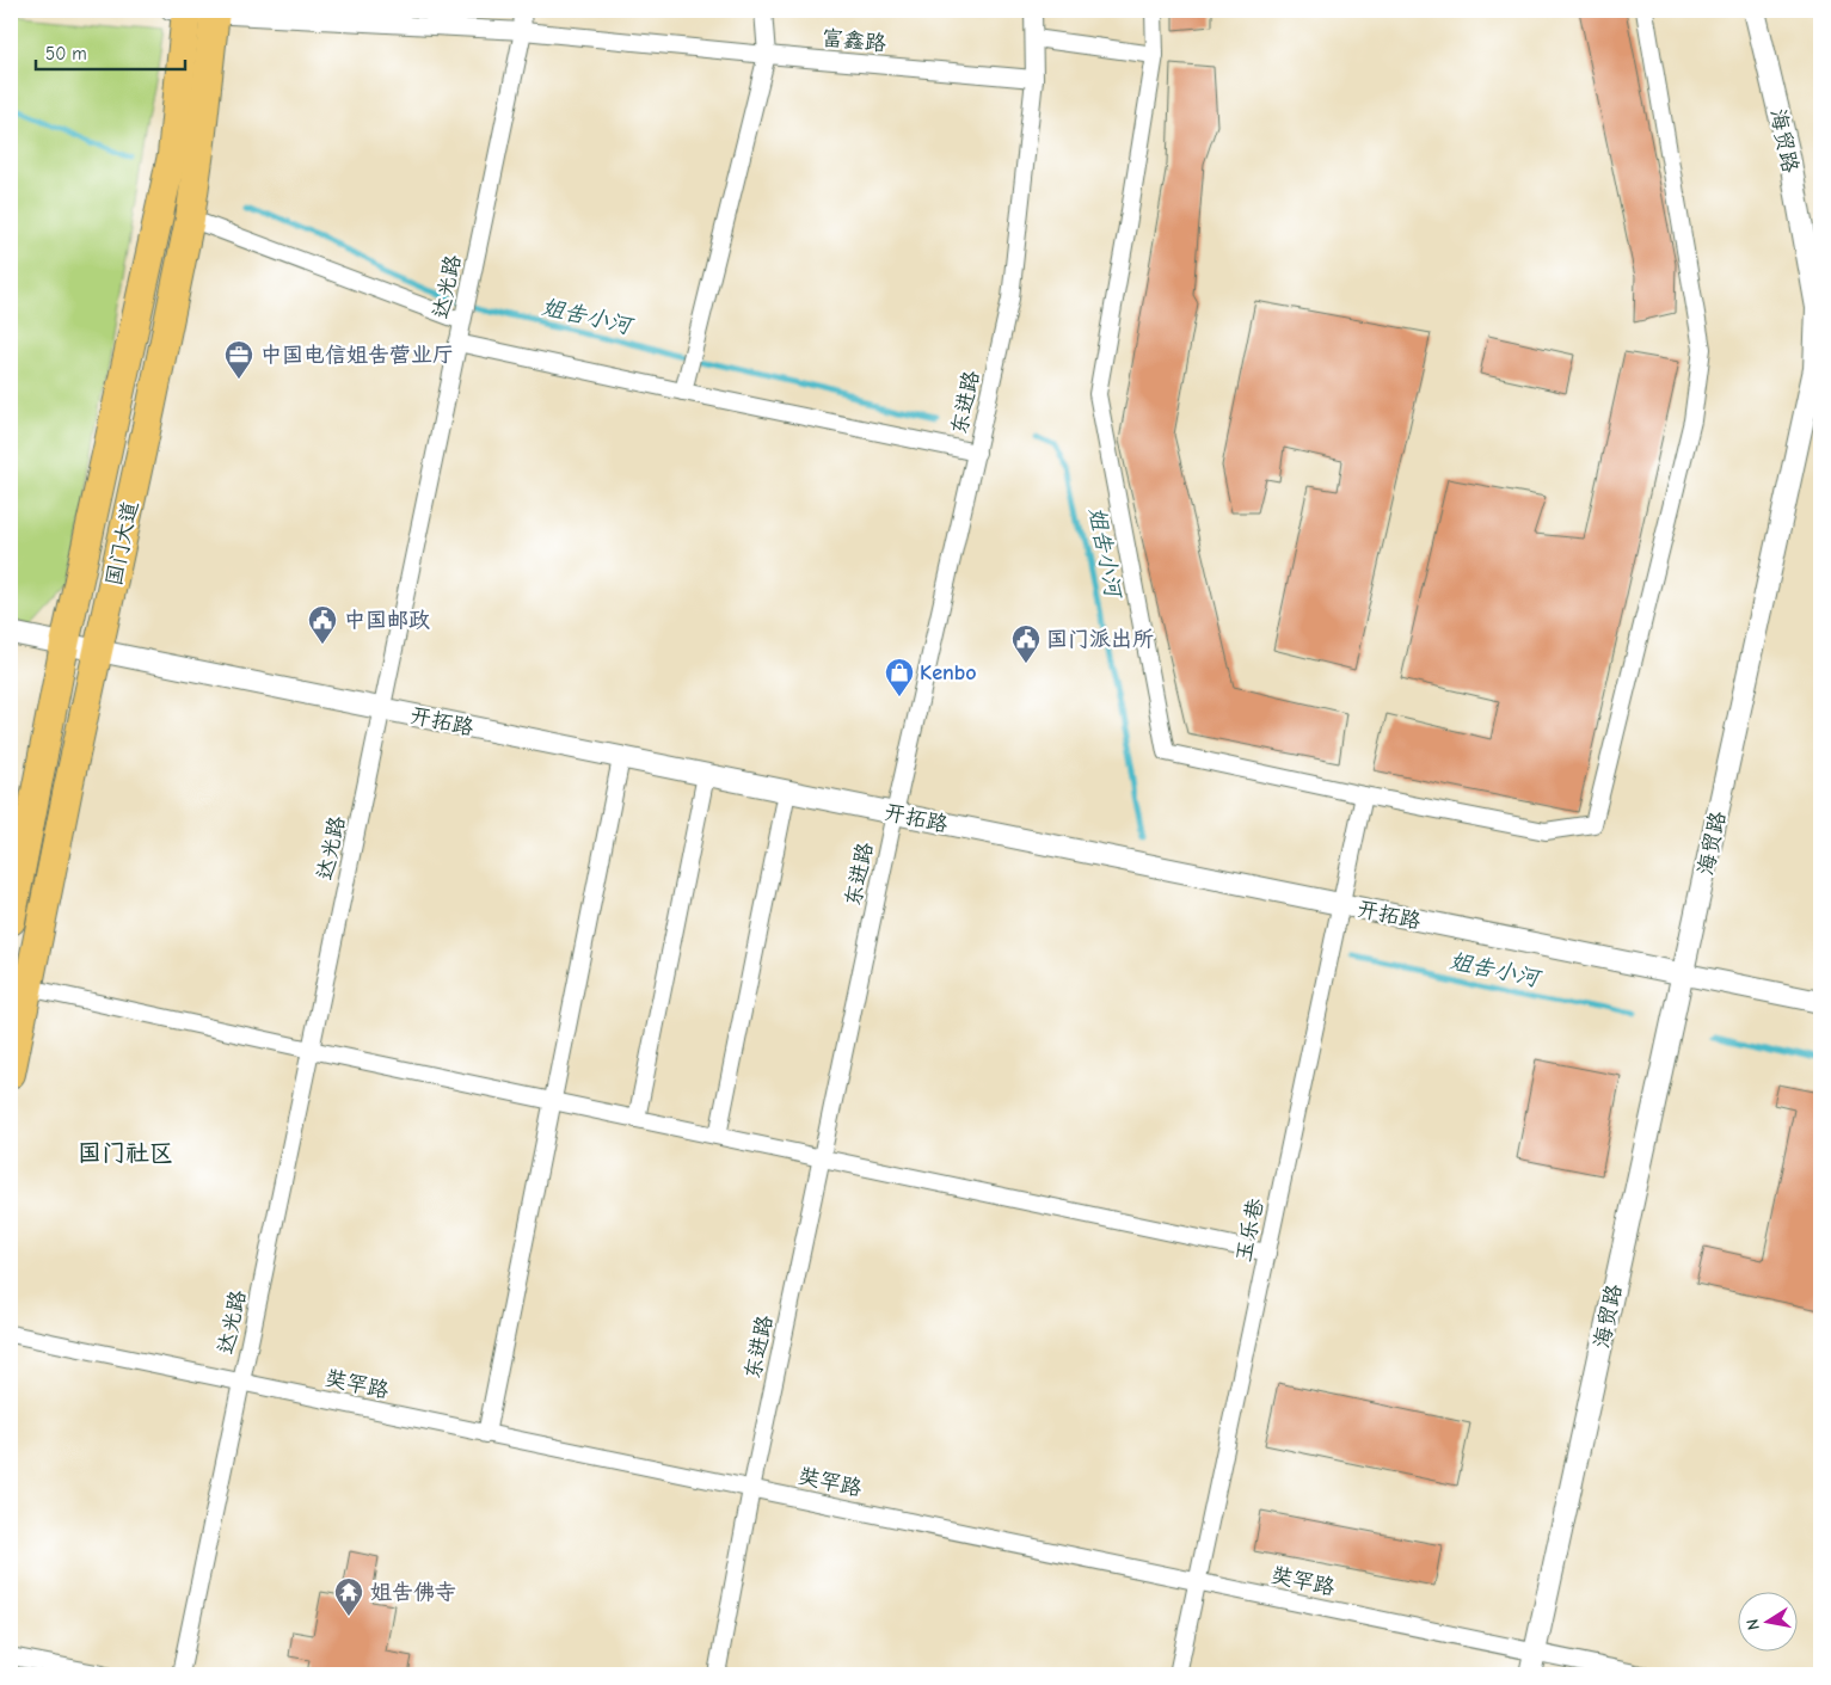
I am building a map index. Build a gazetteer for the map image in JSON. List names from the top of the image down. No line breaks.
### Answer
{"streets":{"highway":["国门大道"],"street":["富鑫路","海贸路","达光路","东进路","开拓路","玉乐巷","奘罕路"]},"crossings":[["富鑫路","达光路"],["富鑫路","东进路"],["富鑫路","国门大道"],["海贸路","开拓路"],["海贸路","奘罕路"],["达光路","开拓路"],["达光路","奘罕路"],["东进路","开拓路"],["东进路","奘罕路"],["国门大道","开拓路"],["开拓路","玉乐巷"],["玉乐巷","奘罕路"]],"districts":["国门社区"],"water":["姐告小河"],"places":{"office":["中国电信姐告营业厅"],"public building":["中国邮政","国门派出所"],"shop":["Kenbo"],"temple":["姐告佛寺"]},"scale_bar":"50 m","north":"left"}
